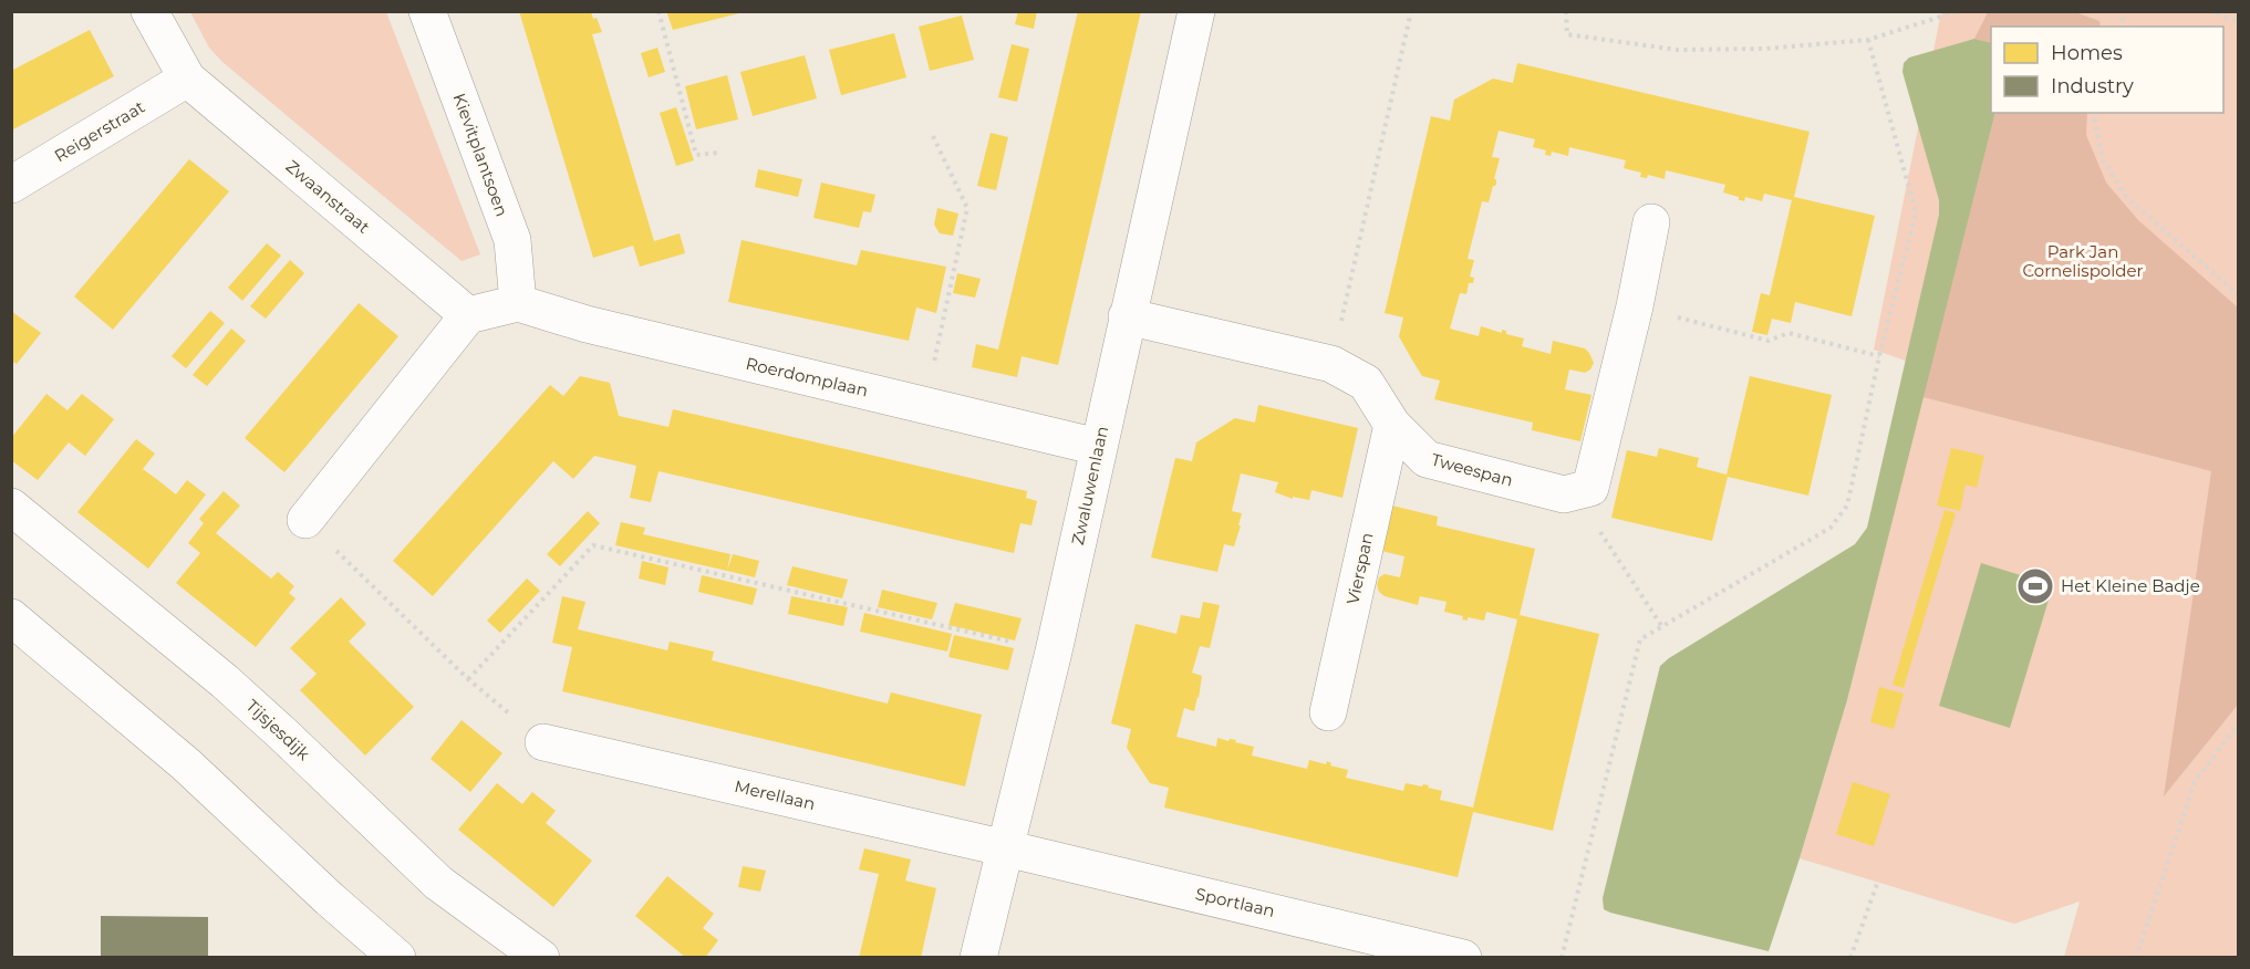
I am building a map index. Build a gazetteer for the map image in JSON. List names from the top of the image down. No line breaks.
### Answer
{"streets":{"street":["Reigerstraat","Kievitplantsoen","Zwaanstraat","Roerdomplaan","Tweespan","Zwaluwenlaan","Vierspan","Tijsjesdijk","Merellaan","Sportlaan"]},"crossings":[["Reigerstraat","Zwaanstraat"],["Kievitplantsoen","Roerdomplaan"],["Roerdomplaan","Zwaluwenlaan"],["Tweespan","Zwaluwenlaan"],["Tweespan","Vierspan"],["Zwaluwenlaan","Merellaan"],["Zwaluwenlaan","Sportlaan"],["Merellaan","Sportlaan"]],"parks":["Park Jan Cornelispolder"],"places":{"sports":["Het Kleine Badje"]},"legend":["Homes","Industry"]}
